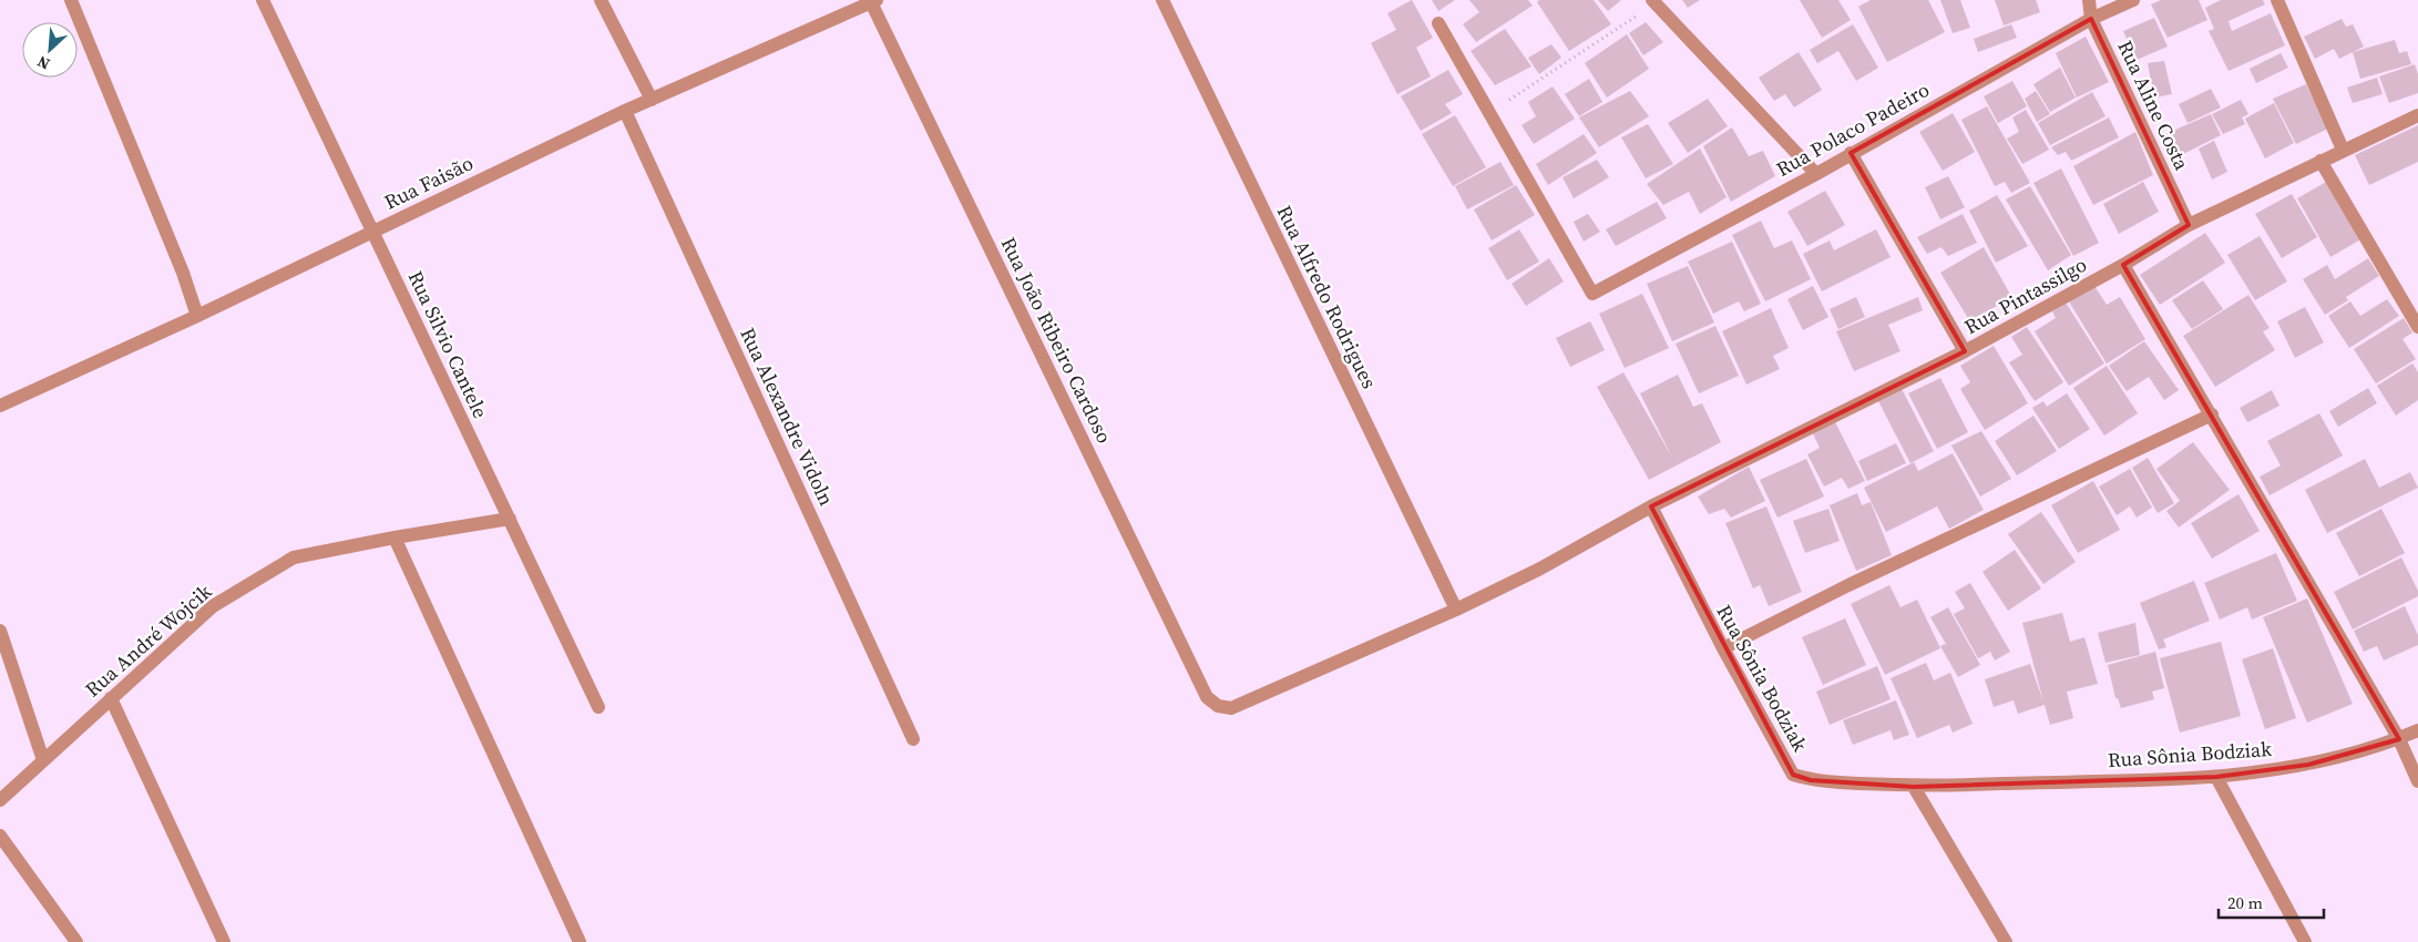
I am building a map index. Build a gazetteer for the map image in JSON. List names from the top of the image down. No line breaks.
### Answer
{"streets":{"street":["Rua Aline Costa","Rua Polaco Padeiro","Rua Faisão","Rua Pintassilgo","Rua Alfredo Rodrigues","Rua João Ribeiro Cardoso","Rua Silvio Cantele","Rua Alexandre Vidoln","Rua André Wojcik","Rua Sônia Bodziak"]},"crossings":[["Rua Aline Costa","Rua Polaco Padeiro"],["Rua Aline Costa","Rua Pintassilgo"],["Rua Faisão","Rua João Ribeiro Cardoso"],["Rua Faisão","Rua Silvio Cantele"],["Rua Faisão","Rua Alexandre Vidoln"],["Rua Pintassilgo","Rua Sônia Bodziak"],["Rua Alfredo Rodrigues","Rua João Ribeiro Cardoso"],["Rua Silvio Cantele","Rua André Wojcik"]],"scale_bar":"20 m","north":"bottom left"}
